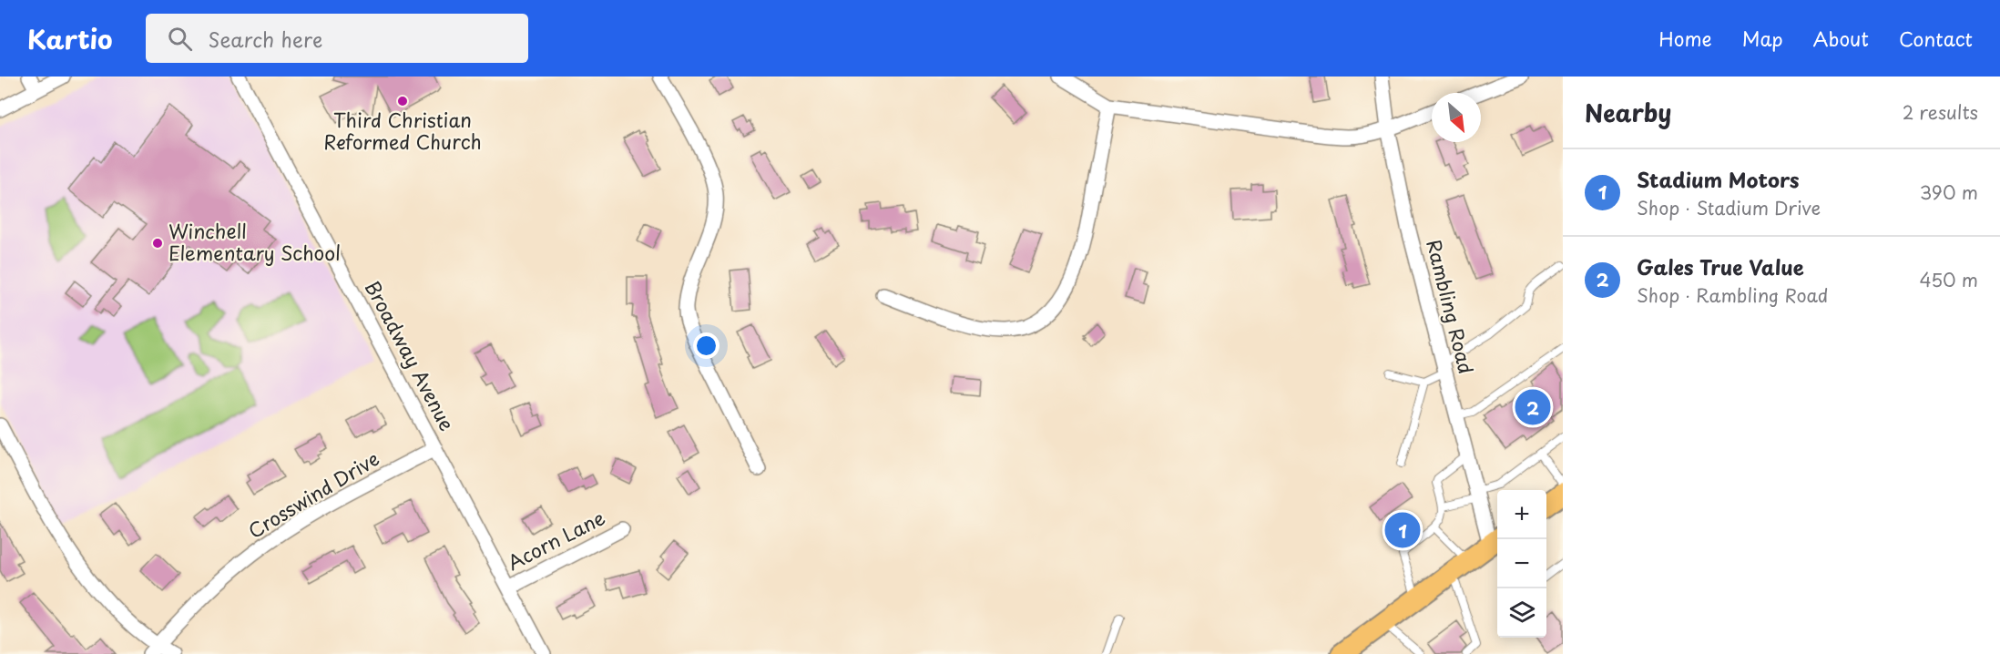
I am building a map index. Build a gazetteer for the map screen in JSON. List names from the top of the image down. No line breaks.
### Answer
{"streets":{"street":["Rambling Road","Broadway Avenue","Crosswind Drive","Acorn Lane"]},"crossings":[["Broadway Avenue","Crosswind Drive"],["Broadway Avenue","Acorn Lane"]],"places":["Third Christian Reformed Church","Winchell Elementary School"],"north":"bottom right","page":{"header":"Kartio","search":"Search here","nav":["Home","Map","About","Contact"],"heading":["Nearby","2 results"],"list":[{"mark":"1","name":"Stadium Motors","note":"Shop · Stadium Drive","value":"390 m"},{"mark":"2","name":"Gales True Value","note":"Shop · Rambling Road","value":"450 m"}],"pins":["2","1"],"map_buttons":["+","−"]}}
